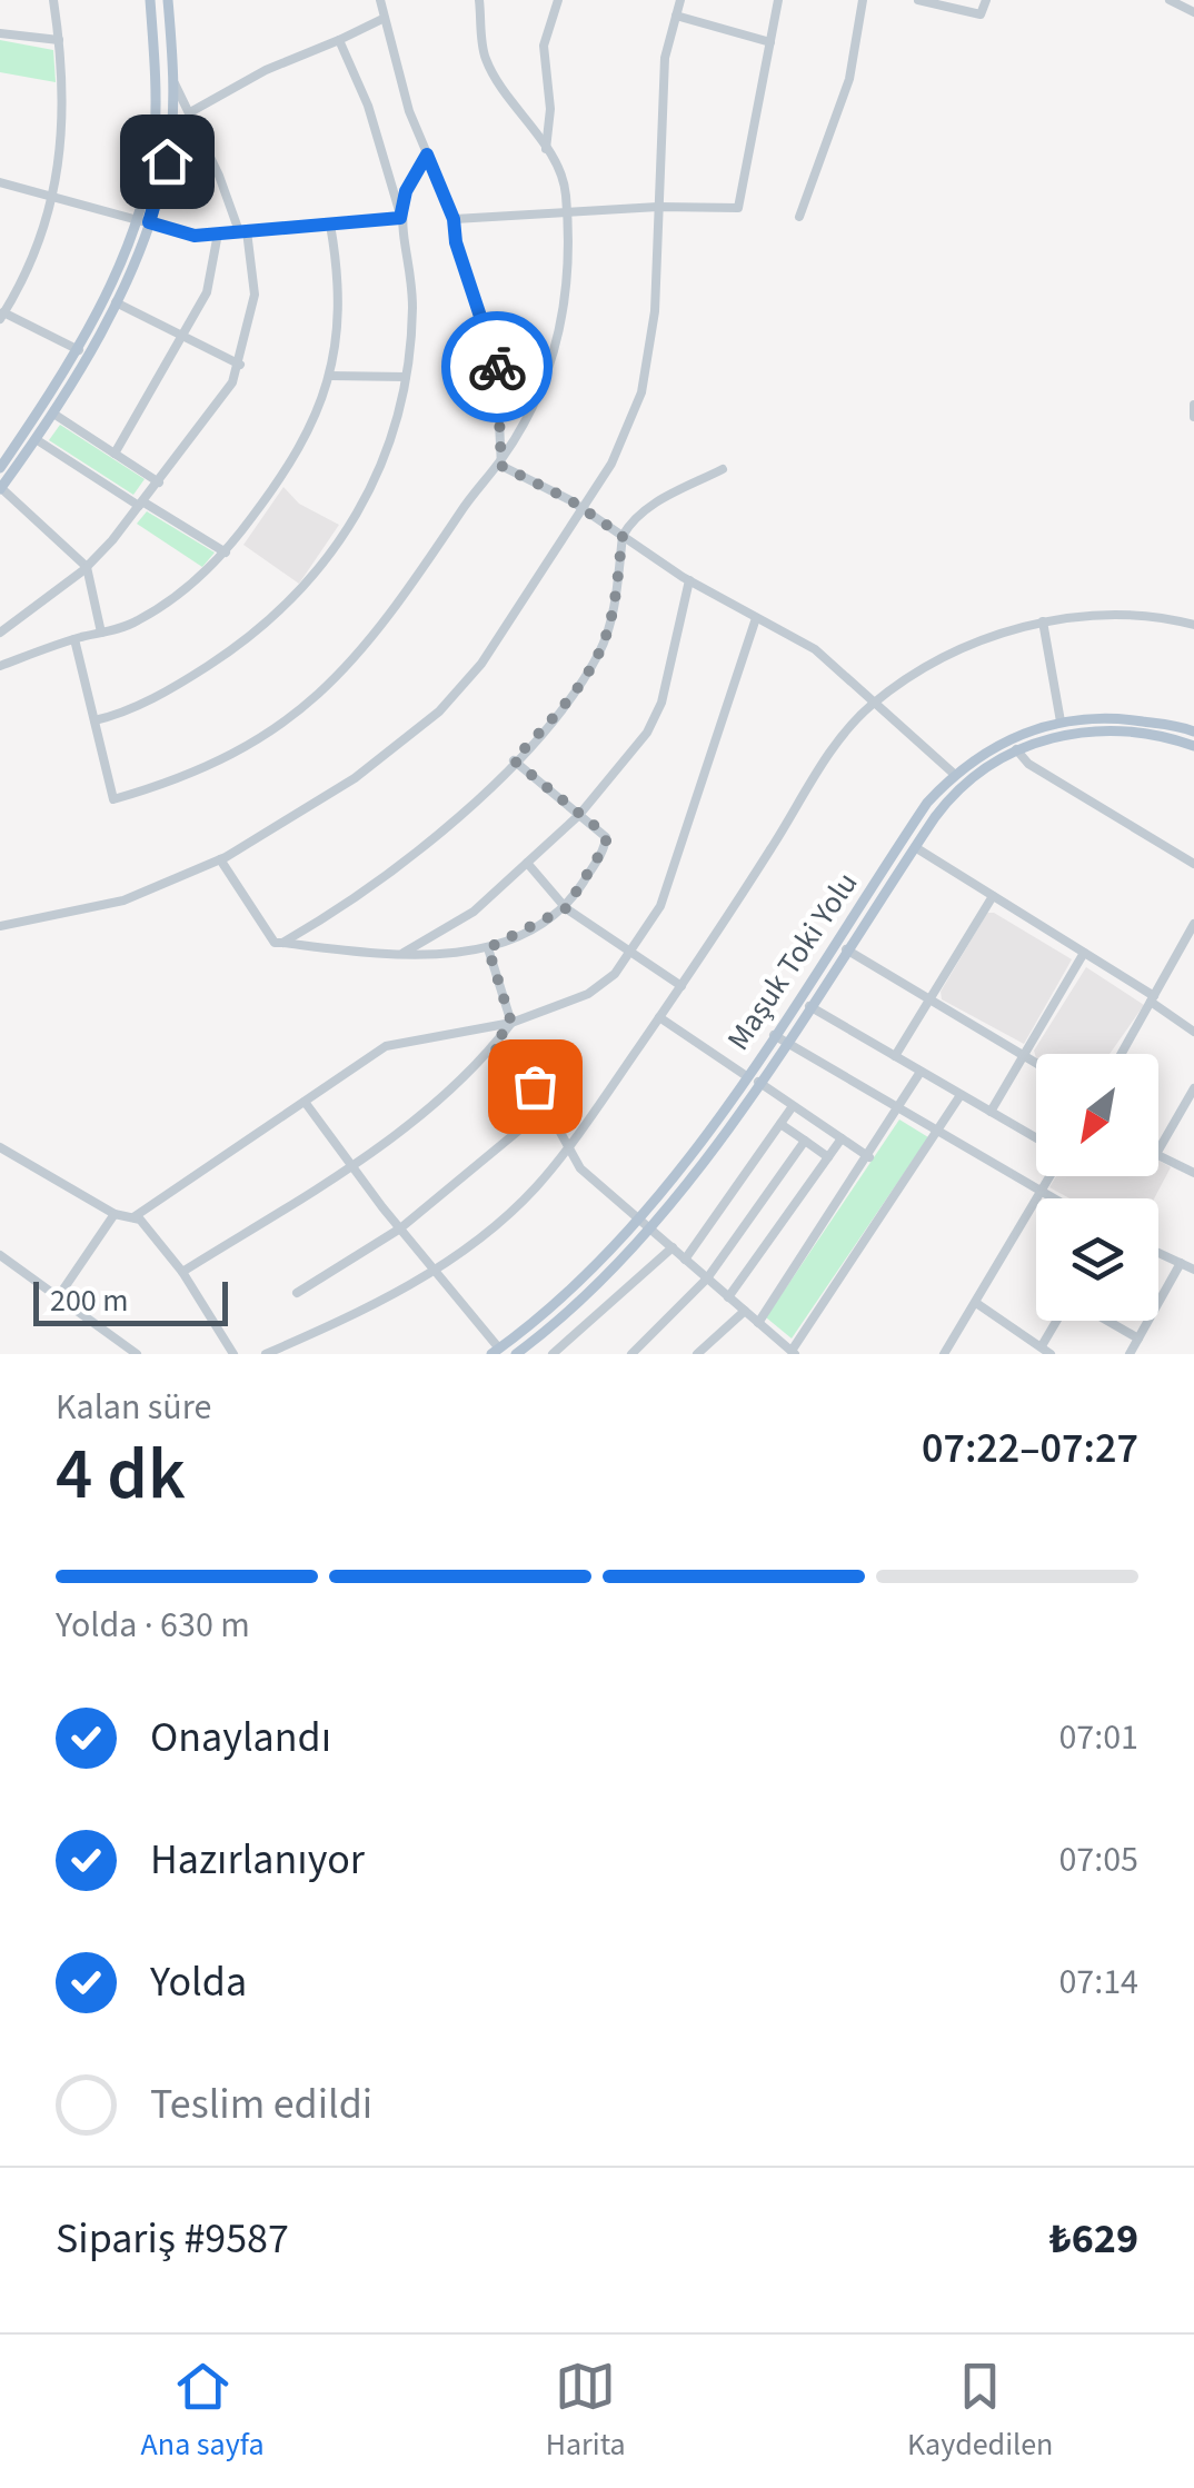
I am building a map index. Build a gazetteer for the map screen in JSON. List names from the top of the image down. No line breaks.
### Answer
{"streets":{"main road":["Maşuk Toki Yolu"]},"scale_bar":"200 m","north":"bottom left","page":{"scale":"200 m","heading":["4 dk","Kalan süre","07:22–07:27"],"panel":["Sipariş #9587","₺629"],"bar":"Yolda · 630 m","list":[["Onaylandı","07:01"],["Hazırlanıyor","07:05"],["Yolda","07:14"],"Teslim edildi"],"tabs":["Ana sayfa","Harita","Kaydedilen"]}}
